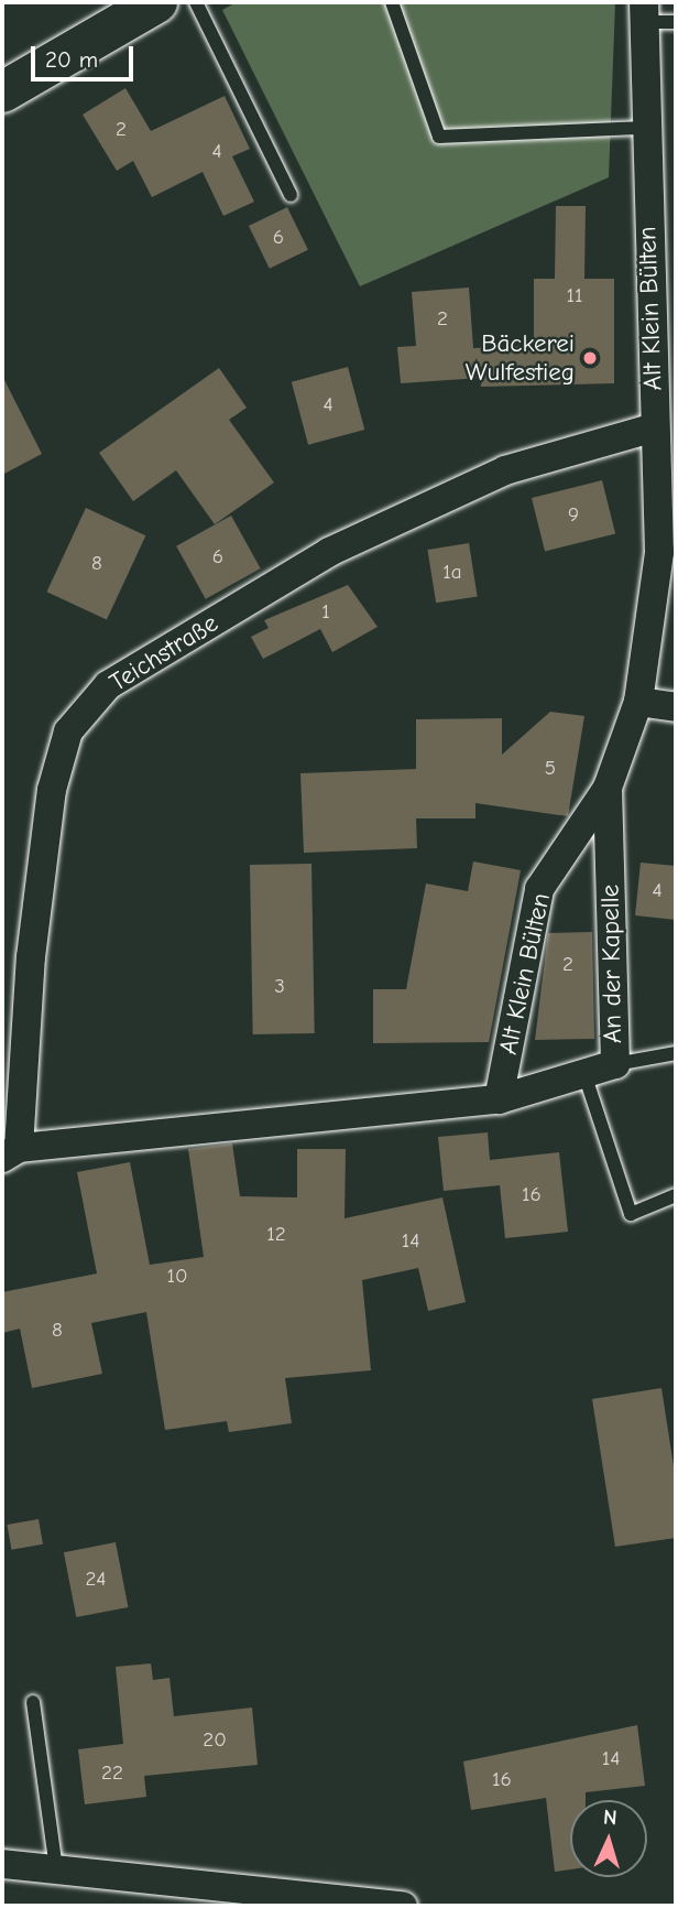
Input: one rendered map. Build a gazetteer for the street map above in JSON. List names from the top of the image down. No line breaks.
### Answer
{"streets":{"street":["Alt Klein Bülten","Teichstraße","An der Kapelle"]},"crossings":[["Alt Klein Bülten","Teichstraße"],["Alt Klein Bülten","An der Kapelle"]],"places":["Bäckerei Wulfestieg"],"house_numbers":["2","4","6","11","2","4","9","6","8","1a","1","5","4","2","3","16","12","14","10","8","24","20","14","22","16"],"scale_bar":"20 m","north":"top"}
